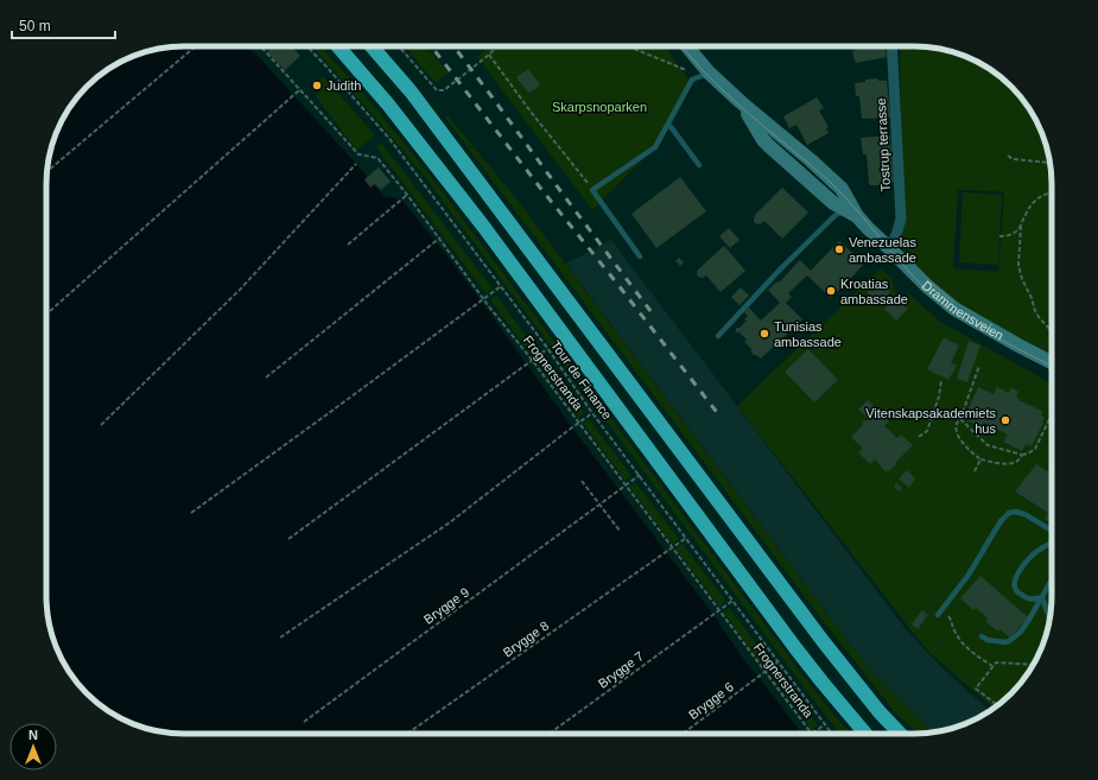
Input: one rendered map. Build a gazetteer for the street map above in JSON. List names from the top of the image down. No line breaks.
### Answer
{"streets":{"street":["Tostrup terrasse","Drammensveien"],"path":["Frognerstranda","Tour de Finance","Brygge 9","Brygge 8","Brygge 7","Brygge 6"]},"crossings":[["Tostrup terrasse","Drammensveien"],["Frognerstranda","Brygge 9"],["Frognerstranda","Brygge 8"],["Frognerstranda","Brygge 7"],["Frognerstranda","Brygge 6"],["Tour de Finance","Brygge 9"],["Tour de Finance","Brygge 8"],["Tour de Finance","Brygge 7"],["Tour de Finance","Brygge 6"]],"parks":["Skarpsnoparken"],"places":["Judith","Venezuelas ambassade","Kroatias ambassade","Tunisias ambassade","Vitenskapsakademiets hus"],"scale_bar":"50 m","north":"top"}
